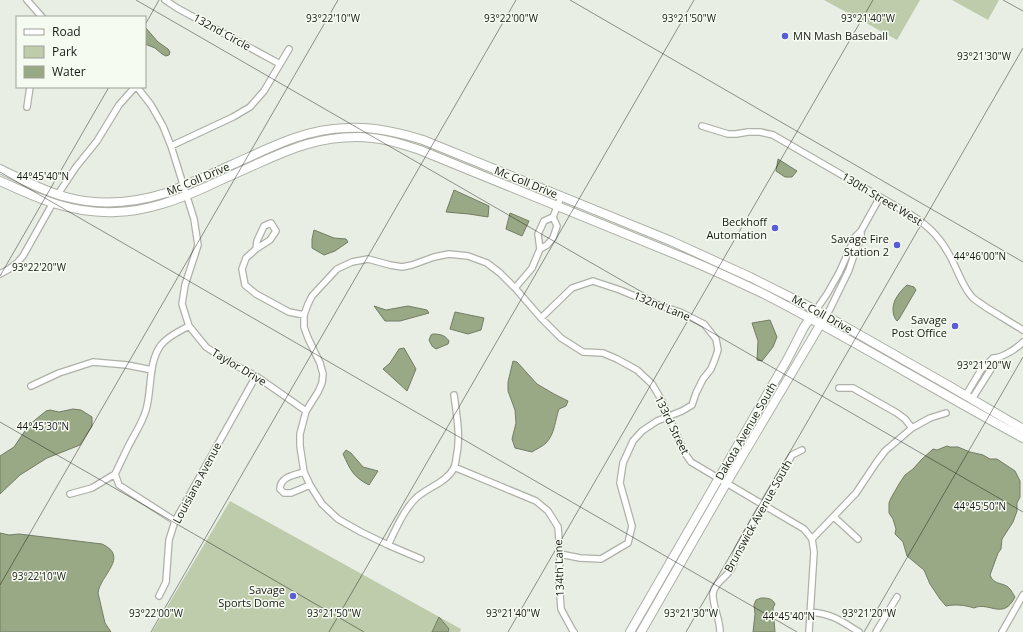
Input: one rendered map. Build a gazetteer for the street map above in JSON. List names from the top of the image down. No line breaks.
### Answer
{"streets":{"main road":["Mc Coll Drive","Dakota Avenue South"],"street":["132nd Circle","130th Street West","132nd Lane","Taylor Drive","133rd Street","Louisiana Avenue","Brunswick Avenue South","134th Lane"]},"crossings":[["Mc Coll Drive","Taylor Drive"],["Mc Coll Drive","Dakota Avenue South"],["130th Street West","Dakota Avenue South"],["132nd Lane","133rd Street"],["132nd Lane","134th Lane"],["Taylor Drive","Louisiana Avenue"],["133rd Street","Dakota Avenue South"],["133rd Street","Brunswick Avenue South"]],"places":["MN Mash Baseball","Beckhoff Automation","Savage Fire Station 2","Savage Post Office","Savage Sports Dome"],"legend":["Road","Park","Water"],"coordinates":["93°22'10\"W","93°22'00\"W","93°21'50\"W","93°21'40\"W","93°21'30\"W","44°45'40\"N","44°46'00\"N","93°22'20\"W","93°21'20\"W","44°45'30\"N","44°45'50\"N"]}
